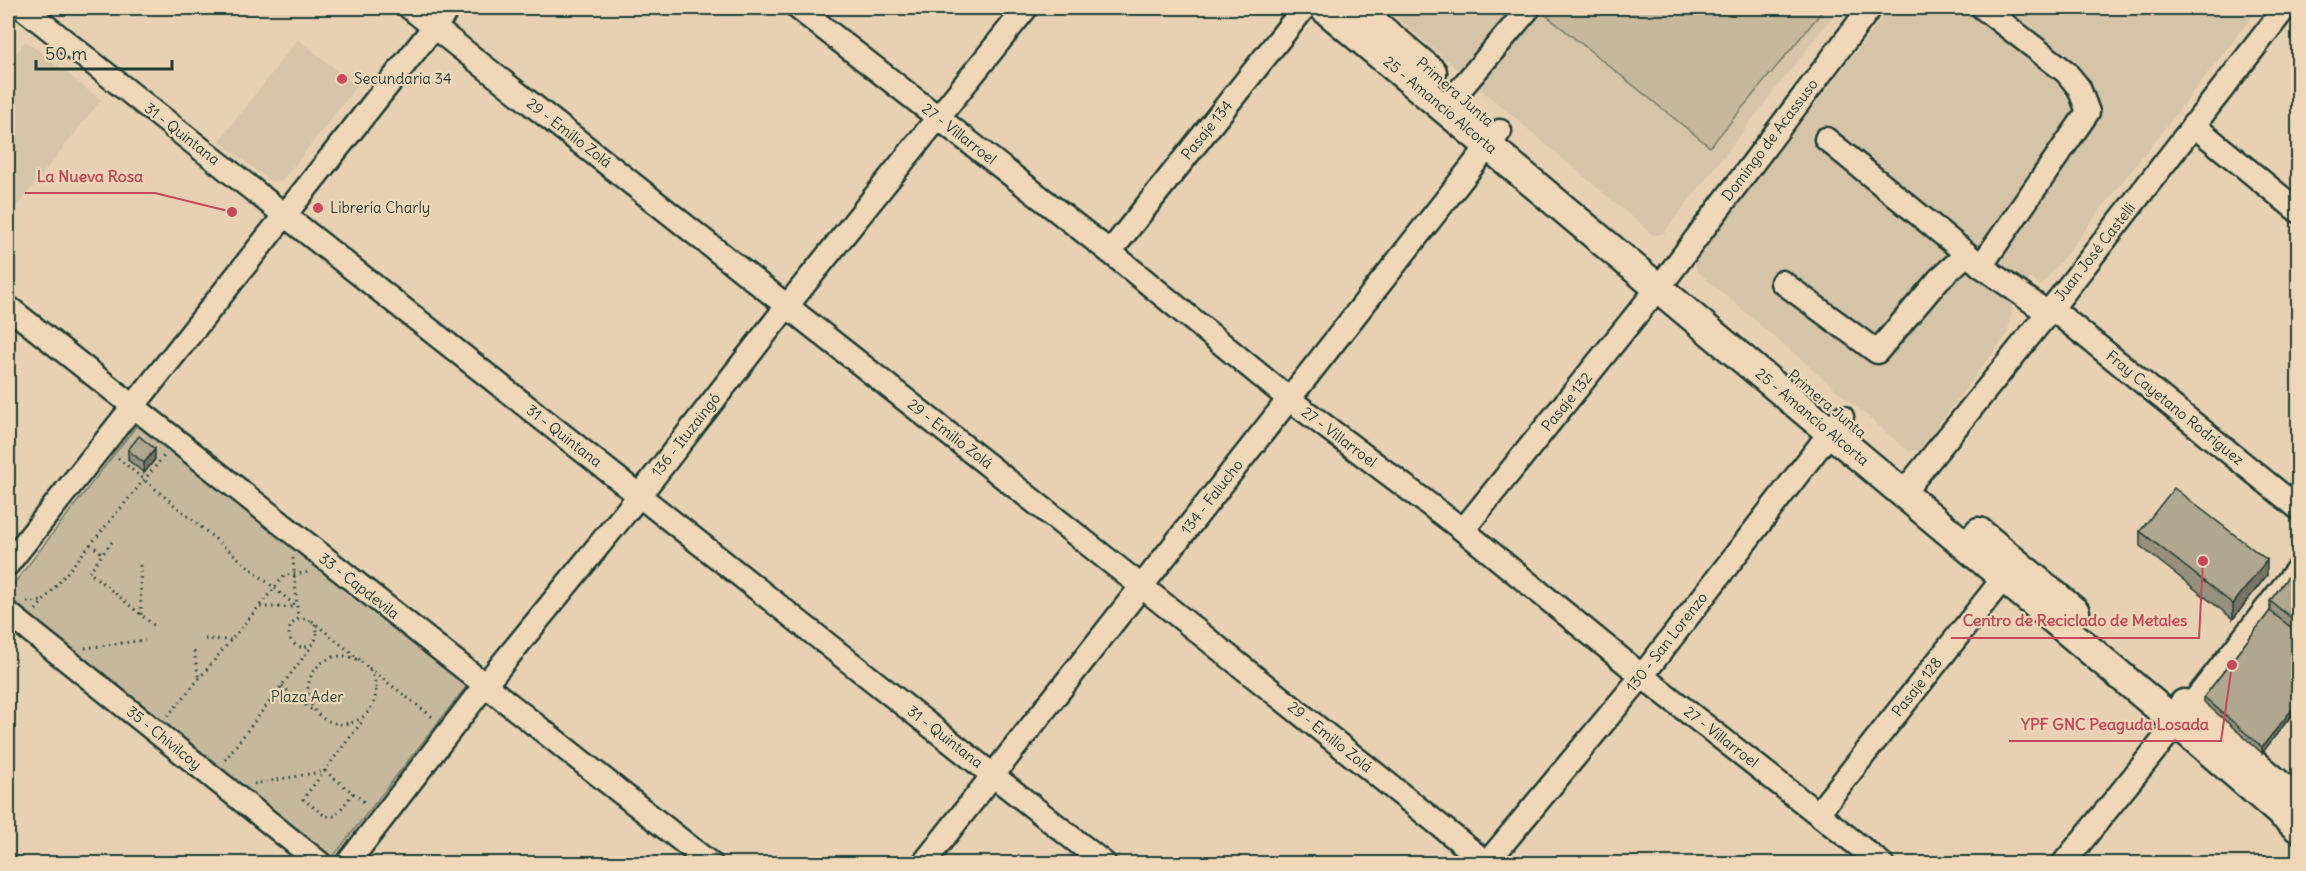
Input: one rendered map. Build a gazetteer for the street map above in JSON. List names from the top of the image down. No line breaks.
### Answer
{"streets":{"main road":["Primera Junta","25 - Amancio Alcorta"],"street":["Pasaje 134","29 - Emilio Zolá","31 - Quintana","27 - Villarroel","Domingo de Acassuso","Juan José Castelli","Pasaje 132","Fray Cayetano Rodríguez","136 - Ituzaingó","134 - Falucho","33 - Capdevila","130 - San Lorenzo","Pasaje 128","35 - Chivilcoy"]},"crossings":[["Primera Junta","25 - Amancio Alcorta"],["Primera Junta","Domingo de Acassuso"],["Primera Junta","Juan José Castelli"],["Primera Junta","Pasaje 132"],["Primera Junta","134 - Falucho"],["Primera Junta","130 - San Lorenzo"],["Primera Junta","Pasaje 128"],["25 - Amancio Alcorta","134 - Falucho"],["Pasaje 134","27 - Villarroel"],["29 - Emilio Zolá","136 - Ituzaingó"],["29 - Emilio Zolá","134 - Falucho"],["29 - Emilio Zolá","130 - San Lorenzo"],["31 - Quintana","136 - Ituzaingó"],["31 - Quintana","134 - Falucho"],["27 - Villarroel","Pasaje 132"],["27 - Villarroel","136 - Ituzaingó"],["27 - Villarroel","134 - Falucho"],["27 - Villarroel","130 - San Lorenzo"],["27 - Villarroel","Pasaje 128"],["Domingo de Acassuso","Pasaje 132"],["Juan José Castelli","Fray Cayetano Rodríguez"],["136 - Ituzaingó","33 - Capdevila"]],"parks":["Plaza Ader"],"places":["Secundaria 34","Librería Charly","La Nueva Rosa","Centro de Reciclado de Metales","YPF GNC Peaguda Losada"],"scale_bar":"50 m"}
